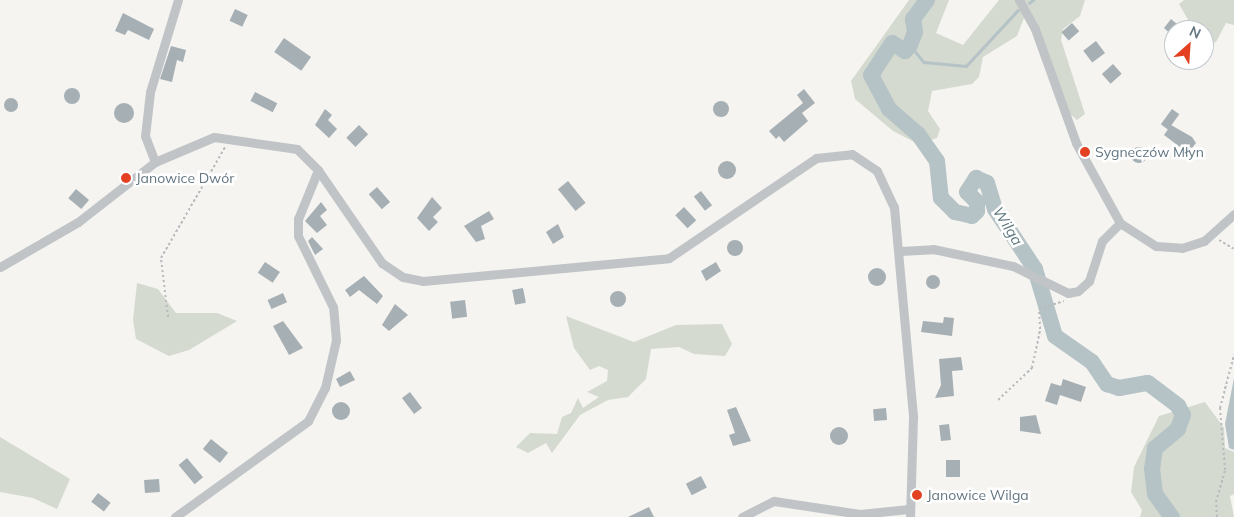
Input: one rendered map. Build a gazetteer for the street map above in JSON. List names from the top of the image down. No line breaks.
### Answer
{"water":["Wilga"],"places":["Sygneczów Młyn","Janowice Dwór","Janowice Wilga"],"north":"top right"}
